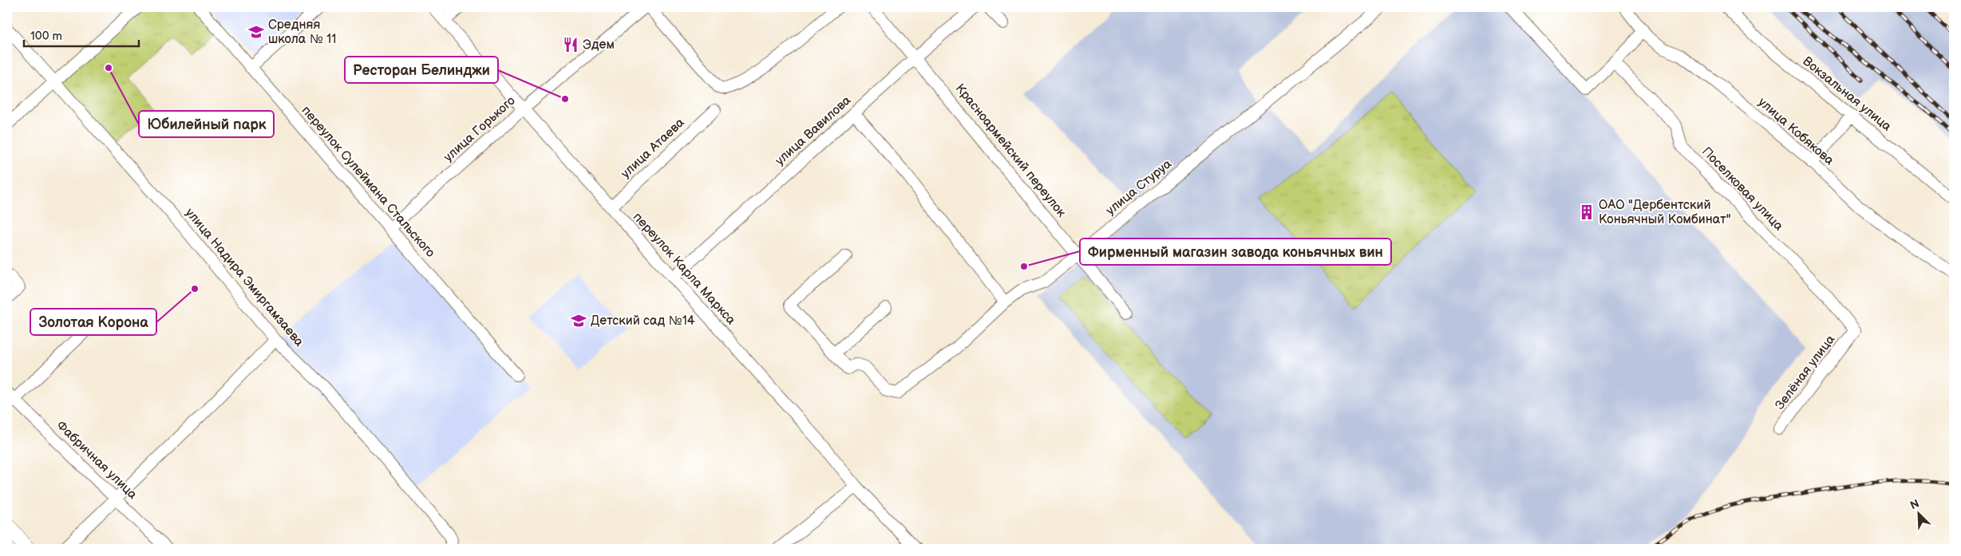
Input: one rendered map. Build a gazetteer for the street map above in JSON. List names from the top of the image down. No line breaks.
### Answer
{"streets":{"street":["Вокзальная улица","улица Горького","улица Вавилова","улица Кобякова","улица Атаева","Красноармейский переулок","переулок Сулеймана Стальского","улица Стуруа","Поселковая улица","переулок Карла Маркса","улица Надира Эмиргамзаева","Зелёная улица","Фабричная улица"]},"crossings":[["улица Горького","переулок Сулеймана Стальского"],["улица Горького","переулок Карла Маркса"],["улица Вавилова","Красноармейский переулок"],["улица Вавилова","переулок Карла Маркса"],["улица Атаева","переулок Карла Маркса"],["Красноармейский переулок","улица Стуруа"],["Поселковая улица","Зелёная улица"]],"places":{"school or university":["Средняя школа № 11","Детский сад №14"],"restaurant":["Эдем"],"other":["Юбилейный парк","Ресторан Белинджи","Фирменный магазин завода коньячных вин","Золотая Корона"],"building":["ОАО \"Дербентский Коньячный Комбинат\""]},"scale_bar":"100 m","north":"top left"}
